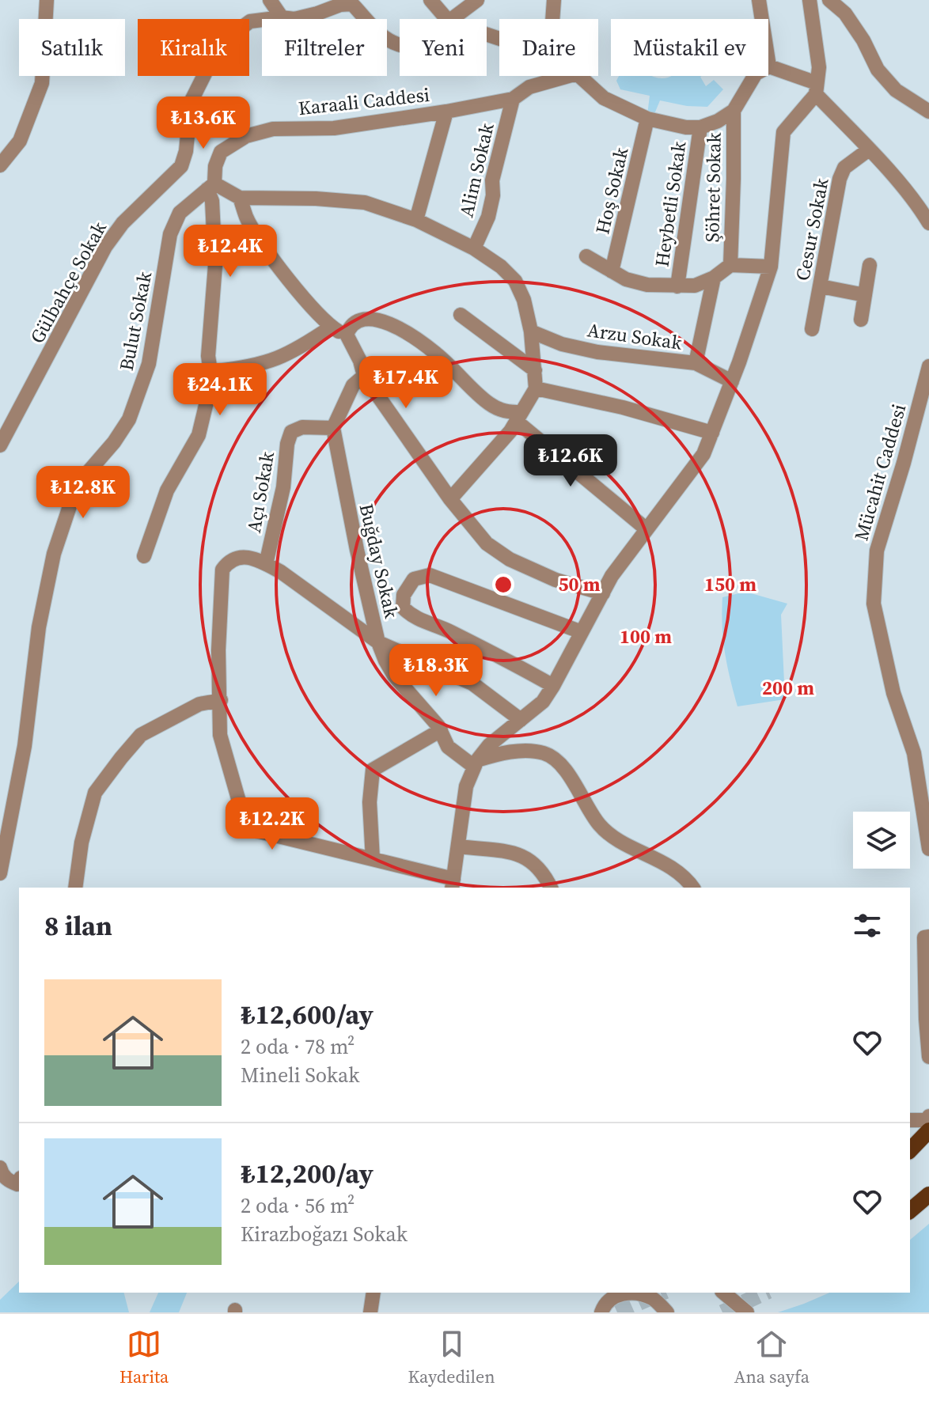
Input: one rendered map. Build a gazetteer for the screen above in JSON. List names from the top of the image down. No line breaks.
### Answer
{"streets":{"street":["Karaali Caddesi","Alim Sokak","Şöhret Sokak","Hoş Sokak","Heybetli Sokak","Cesur Sokak","Gülbahçe Sokak","Bulut Sokak","Arzu Sokak","Mücahit Caddesi","Açı Sokak","Buğday Sokak"]},"crossings":[["Karaali Caddesi","Alim Sokak"],["Karaali Caddesi","Bulut Sokak"],["Açı Sokak","Buğday Sokak"]],"page":{"chip":["Satılık","Kiralık","Filtreler","Yeni","Daire","Müstakil ev"],"price":["₺13.6K","₺12.4K","₺17.4K","₺24.1K","₺12.6K","₺12.8K","₺18.3K","₺12.2K"],"heading":"8 ilan","list":[{"name":"₺12,600/ay","note":"2 oda · 78 m² · Mineli Sokak"},{"name":"₺12,200/ay","note":"2 oda · 56 m² · Kirazboğazı Sokak"}],"tabs":["Harita","Kaydedilen","Ana sayfa"]},"rings":["50 m","150 m","100 m","200 m"]}
